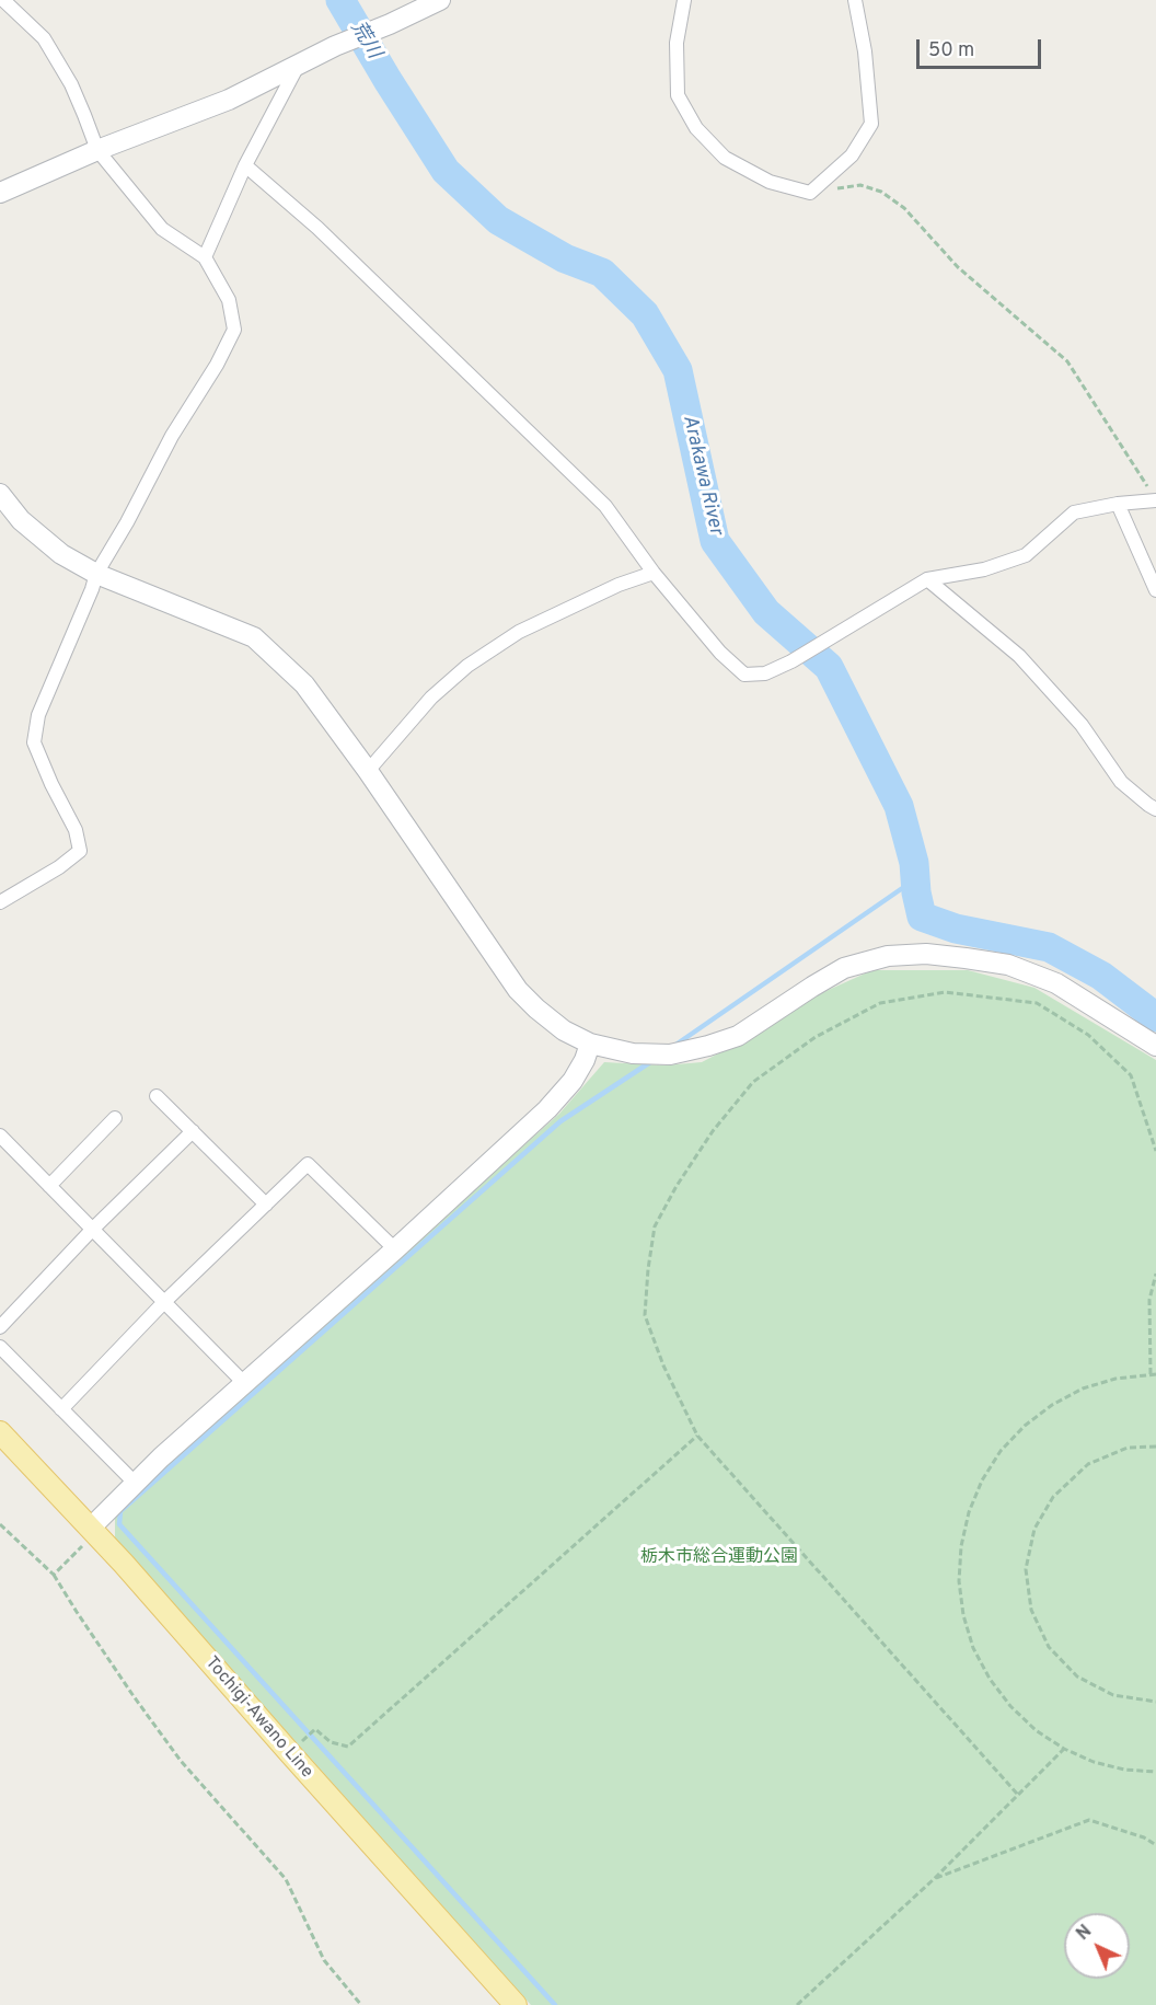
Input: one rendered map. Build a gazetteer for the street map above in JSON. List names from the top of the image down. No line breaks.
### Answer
{"streets":{"main road":["Tochigi-Awano Line"]},"water":["荒川","Arakawa River"],"parks":["栃木市総合運動公園"],"scale_bar":"50 m","north":"top left"}
